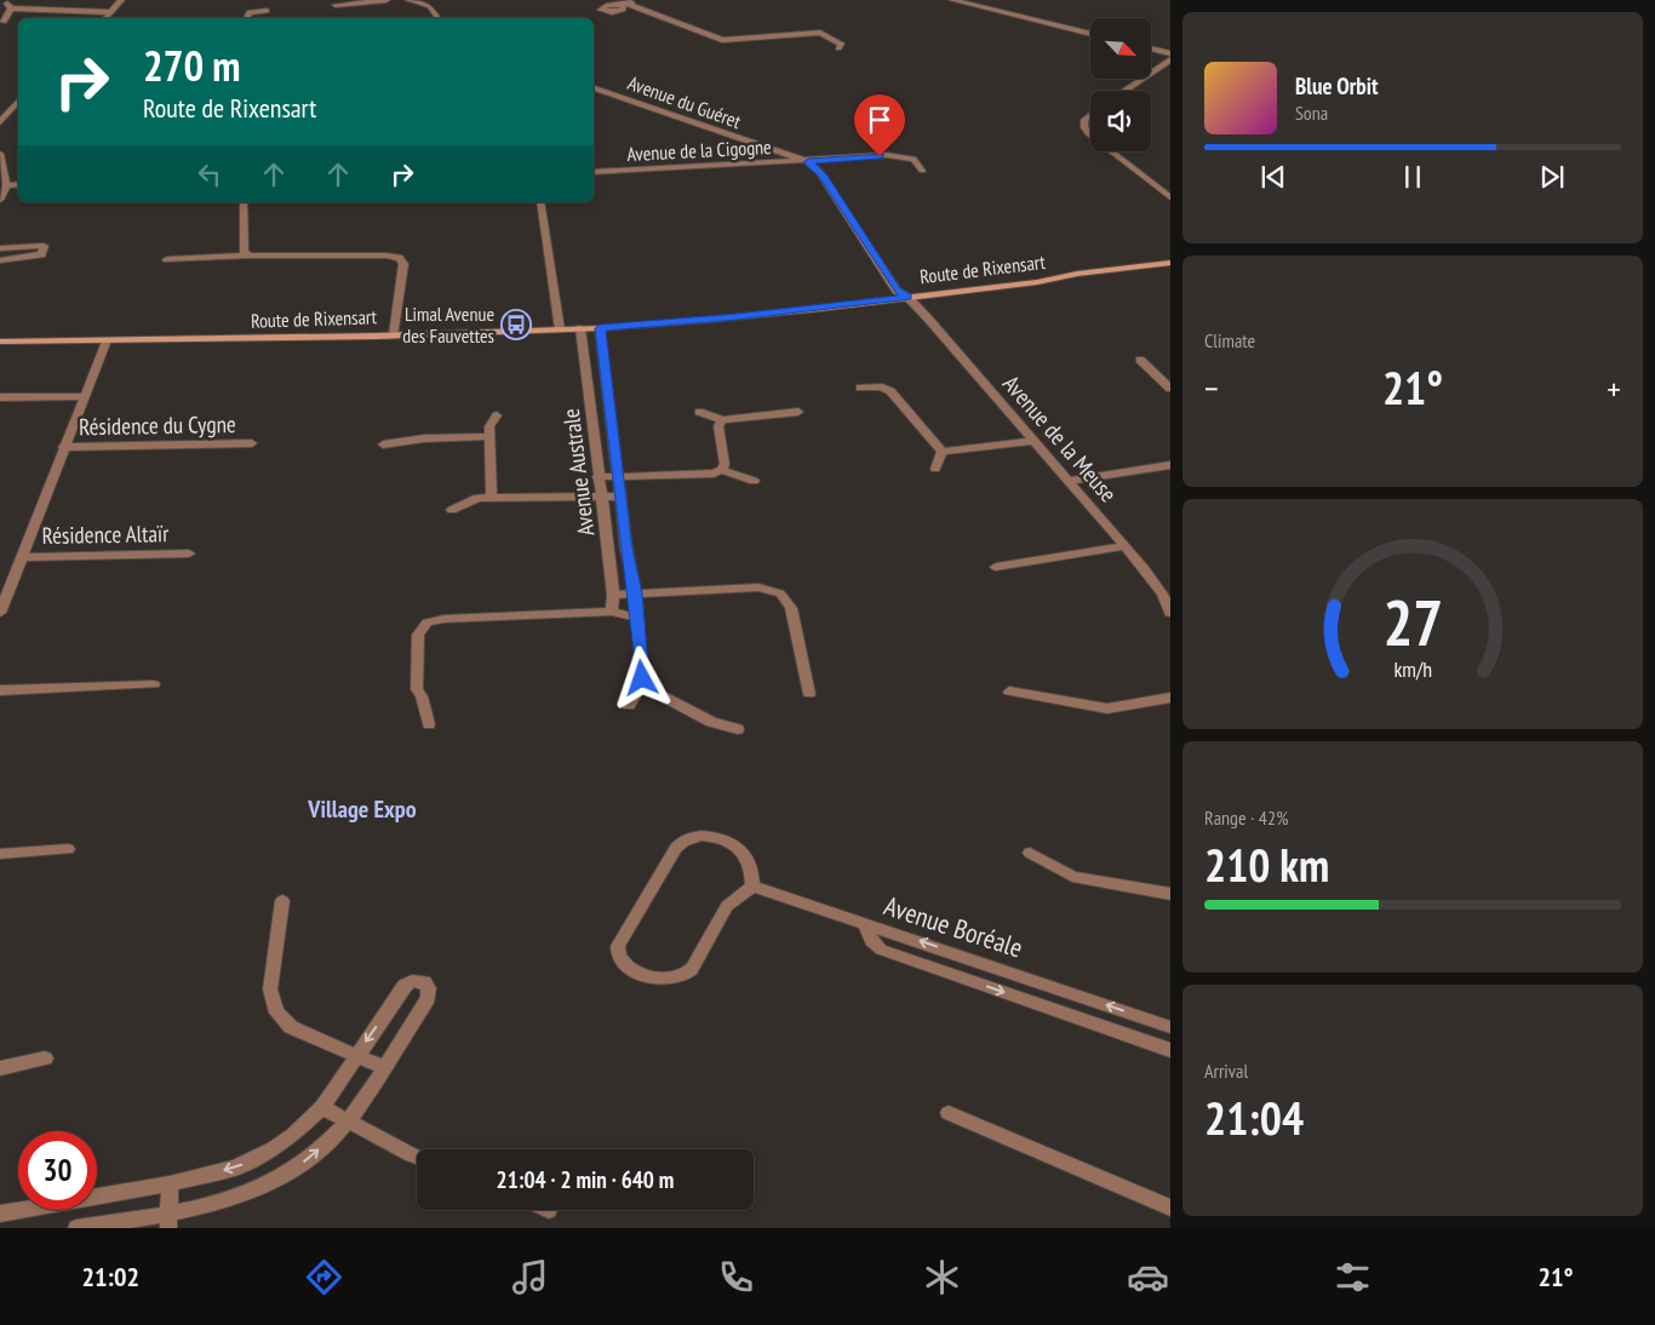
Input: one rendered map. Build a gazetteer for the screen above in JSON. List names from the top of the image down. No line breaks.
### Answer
{"streets":{"street":["Avenue du Guéret","Avenue de la Cigogne","Route de Rixensart","Résidence du Cygne","Avenue de la Meuse","Avenue Australe","Résidence Altaïr","Avenue Boréale"]},"crossings":[["Avenue du Guéret","Avenue de la Cigogne"],["Route de Rixensart","Avenue de la Meuse"],["Route de Rixensart","Avenue Australe"]],"districts":["Village Expo"],"places":{"bus stop":["Limal Avenue des Fauvettes"]},"north":"bottom right","page":{"turn":["270 m","Route de Rixensart"],"song":["Blue Orbit","Sona"],"tile":["Climate",["Range · 42%","210 km"],["Arrival","21:04"]],"heat":["−","21°","+"],"limit":"30","trip":"21:04 · 2 min · 640 m","tabs":["21:02","21°"],"gauge":["27","km/h"]}}
